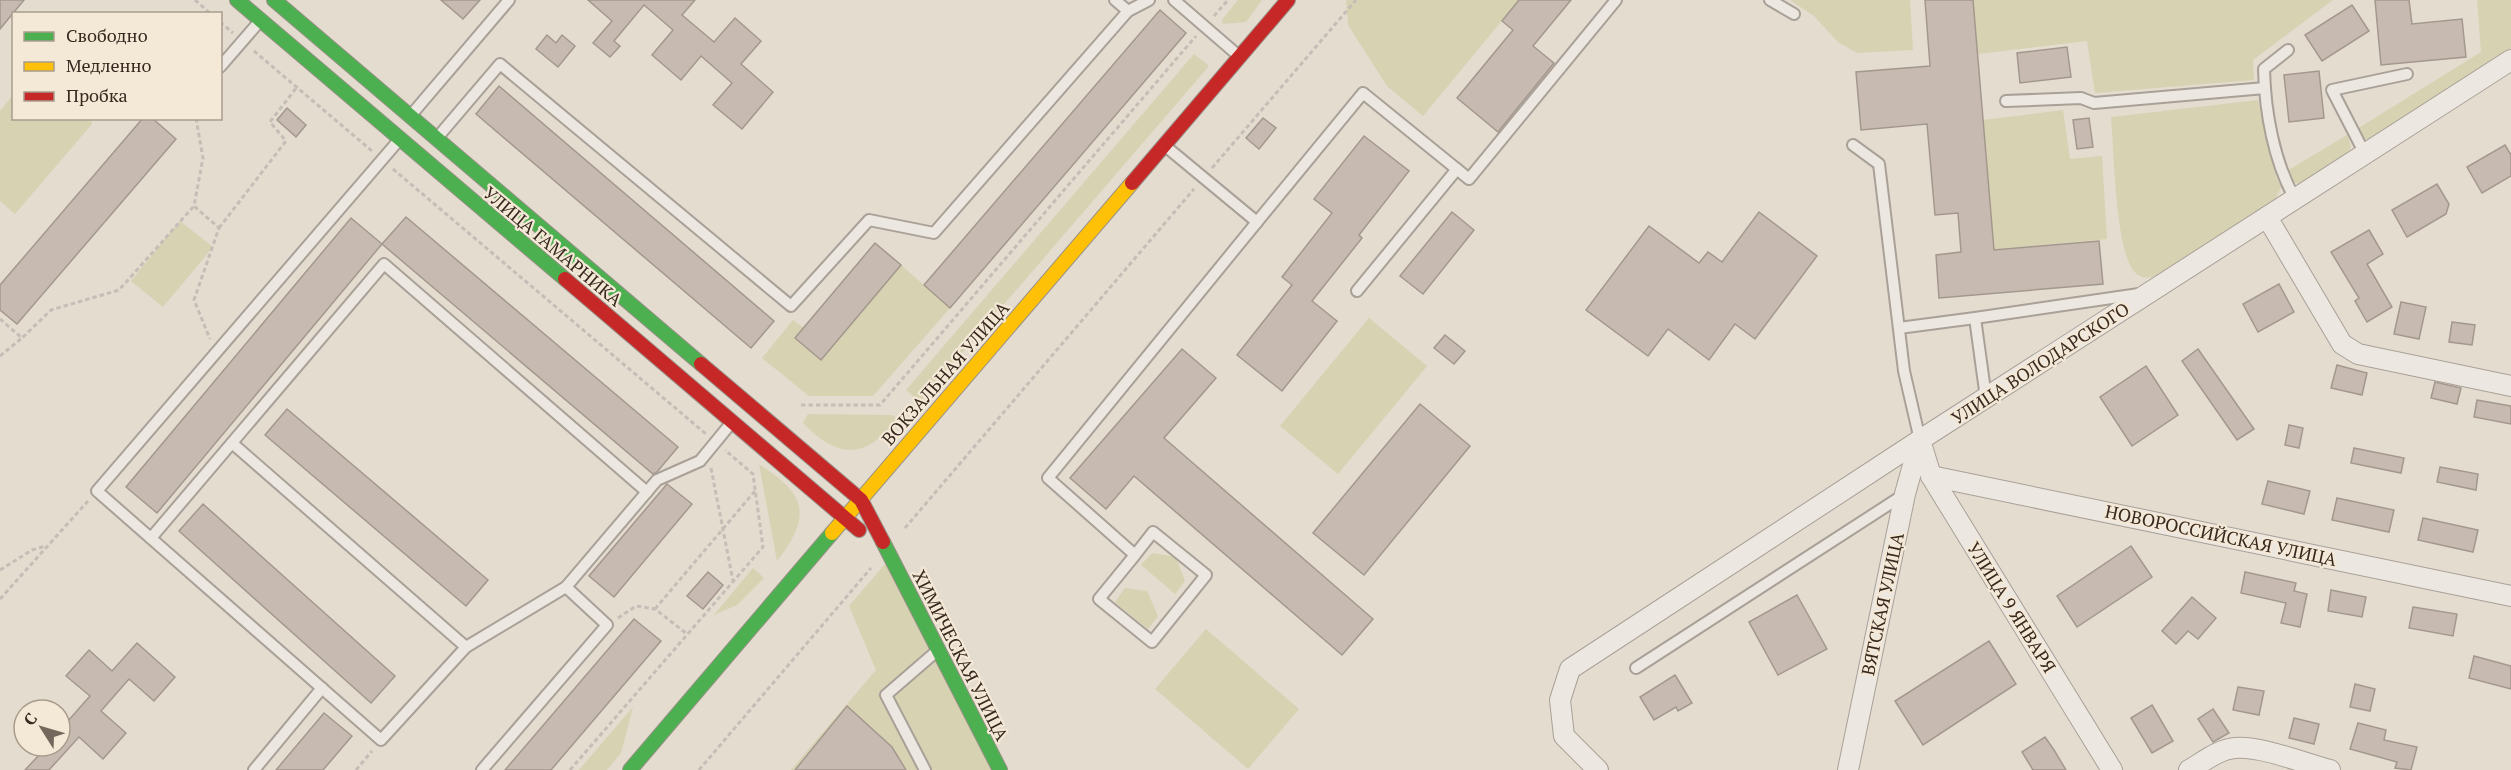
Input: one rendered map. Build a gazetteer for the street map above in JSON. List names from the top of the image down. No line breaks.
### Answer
{"streets":{"street":["УЛИЦА ГАМАРНИКА","УЛИЦА ВОЛОДАРСКОГО","ВОКЗАЛЬНАЯ УЛИЦА","НОВОРОССИЙСКАЯ УЛИЦА","ВЯТСКАЯ УЛИЦА","УЛИЦА 9 ЯНВАРЯ","ХИМИЧЕСКАЯ УЛИЦА"]},"crossings":[["УЛИЦА ГАМАРНИКА","ВОКЗАЛЬНАЯ УЛИЦА"],["УЛИЦА ГАМАРНИКА","ХИМИЧЕСКАЯ УЛИЦА"],["УЛИЦА ВОЛОДАРСКОГО","ВЯТСКАЯ УЛИЦА"],["УЛИЦА ВОЛОДАРСКОГО","УЛИЦА 9 ЯНВАРЯ"],["ВОКЗАЛЬНАЯ УЛИЦА","ХИМИЧЕСКАЯ УЛИЦА"],["НОВОРОССИЙСКАЯ УЛИЦА","УЛИЦА 9 ЯНВАРЯ"],["ВЯТСКАЯ УЛИЦА","УЛИЦА 9 ЯНВАРЯ"]],"legend":["Свободно","Медленно","Пробка"],"north":"top left"}
